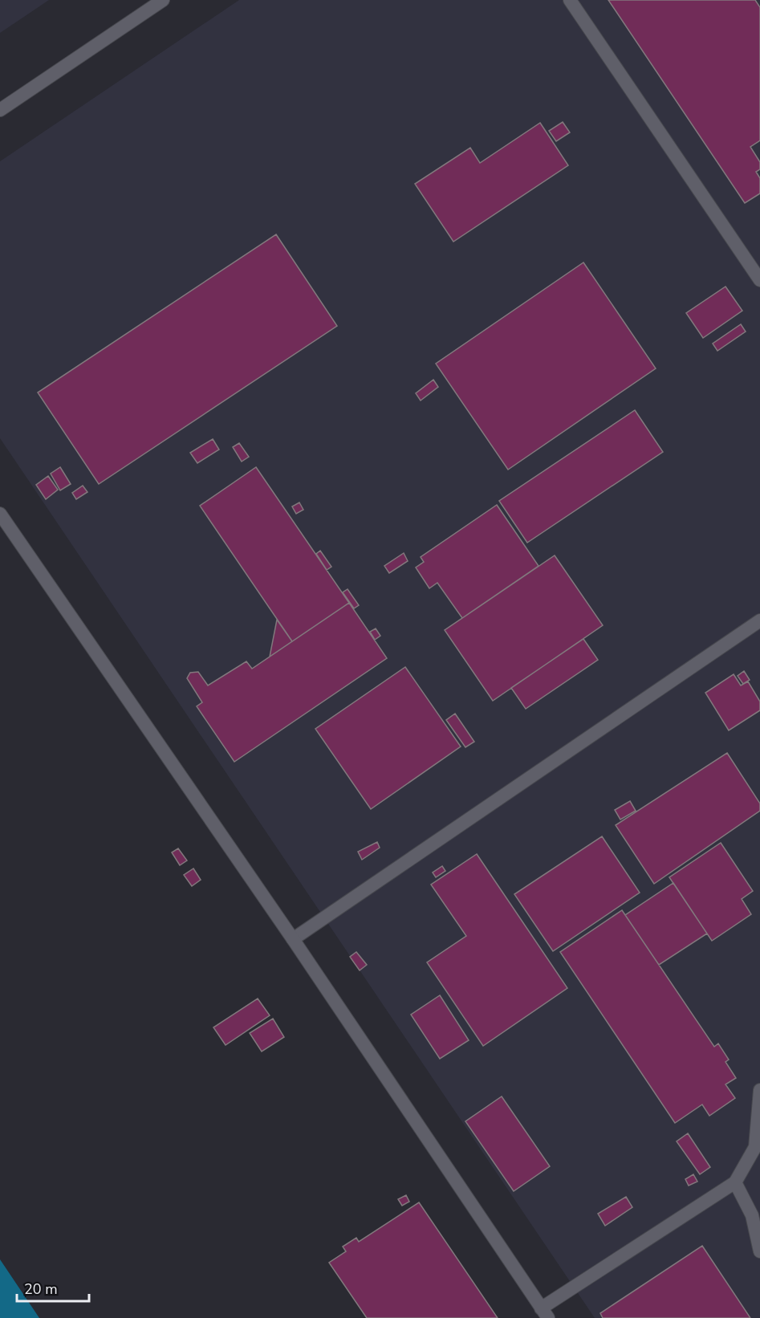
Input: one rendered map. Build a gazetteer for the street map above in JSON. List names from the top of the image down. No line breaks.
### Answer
{"scale_bar":"20 m"}
